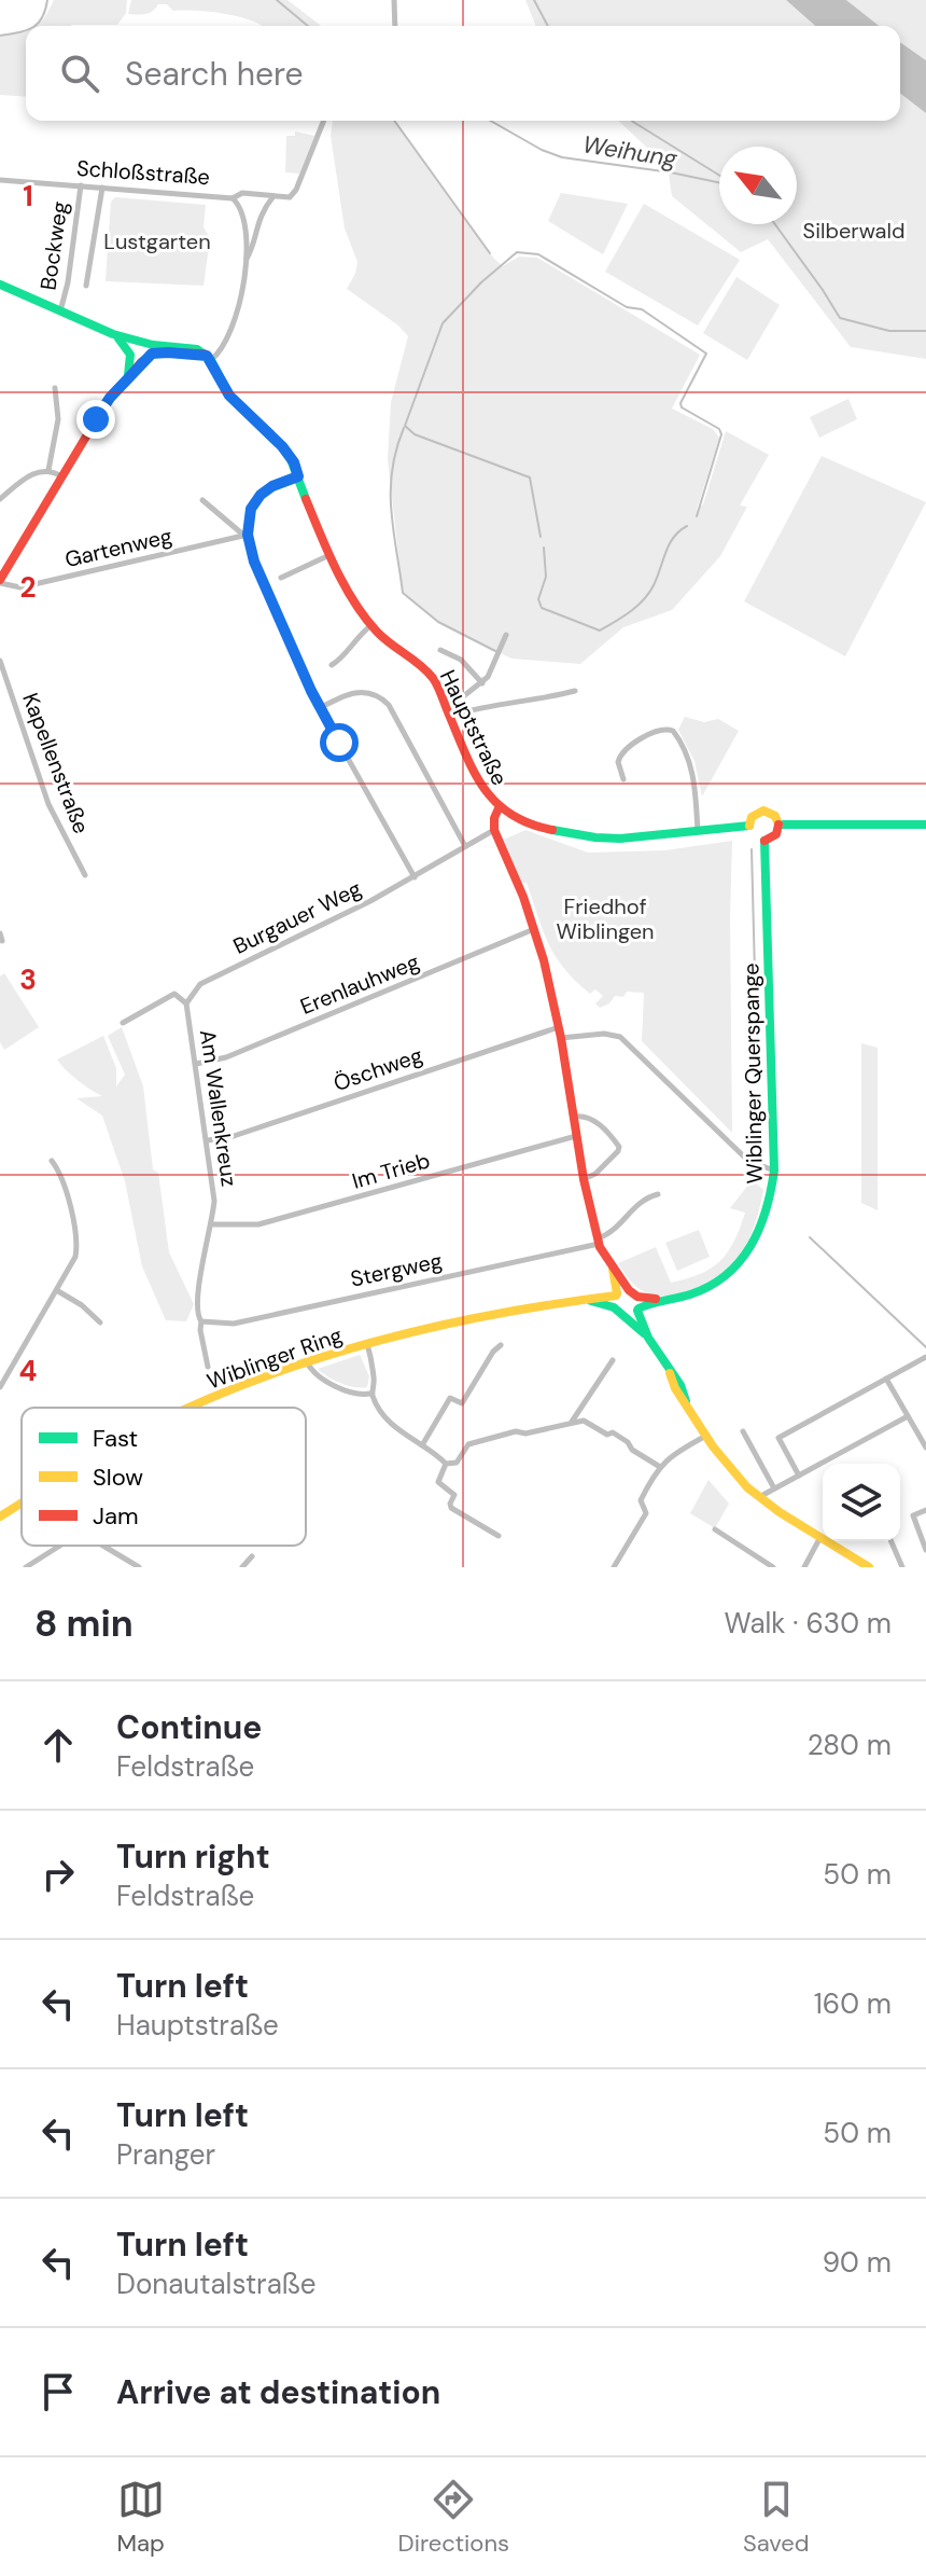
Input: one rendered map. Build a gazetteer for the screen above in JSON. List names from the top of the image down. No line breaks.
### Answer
{"streets":{"main road":["Hauptstraße","Wiblinger Querspange","Wiblinger Ring"],"street":["Schloßstraße","Bockweg","Gartenweg","Kapellenstraße","Burgauer Weg","Erenlauhweg","Öschweg","Am Wallenkreuz","Im Trieb","Stergweg"]},"crossings":[["Schloßstraße","Bockweg"],["Schloßstraße","Hauptstraße"],["Burgauer Weg","Am Wallenkreuz"],["Erenlauhweg","Am Wallenkreuz"],["Öschweg","Wiblinger Querspange"],["Öschweg","Am Wallenkreuz"],["Wiblinger Querspange","Wiblinger Ring"],["Am Wallenkreuz","Im Trieb"],["Am Wallenkreuz","Stergweg"]],"water":["Weihung"],"parks":["Silberwald","Lustgarten","Friedhof Wiblingen"],"legend":["Fast","Slow","Jam"],"north":"top left","page":{"search":"Search here","heading":["8 min","Walk · 630 m"],"list":[["Continue","Feldstraße","280 m"],["Turn right","Feldstraße","50 m"],["Turn left","Hauptstraße","160 m"],["Turn left","Pranger","50 m"],["Turn left","Donautalstraße","90 m"],"Arrive at destination"],"nav":["Map","Directions","Saved"]},"grid":{"rows":["1","2","3","4"]}}
